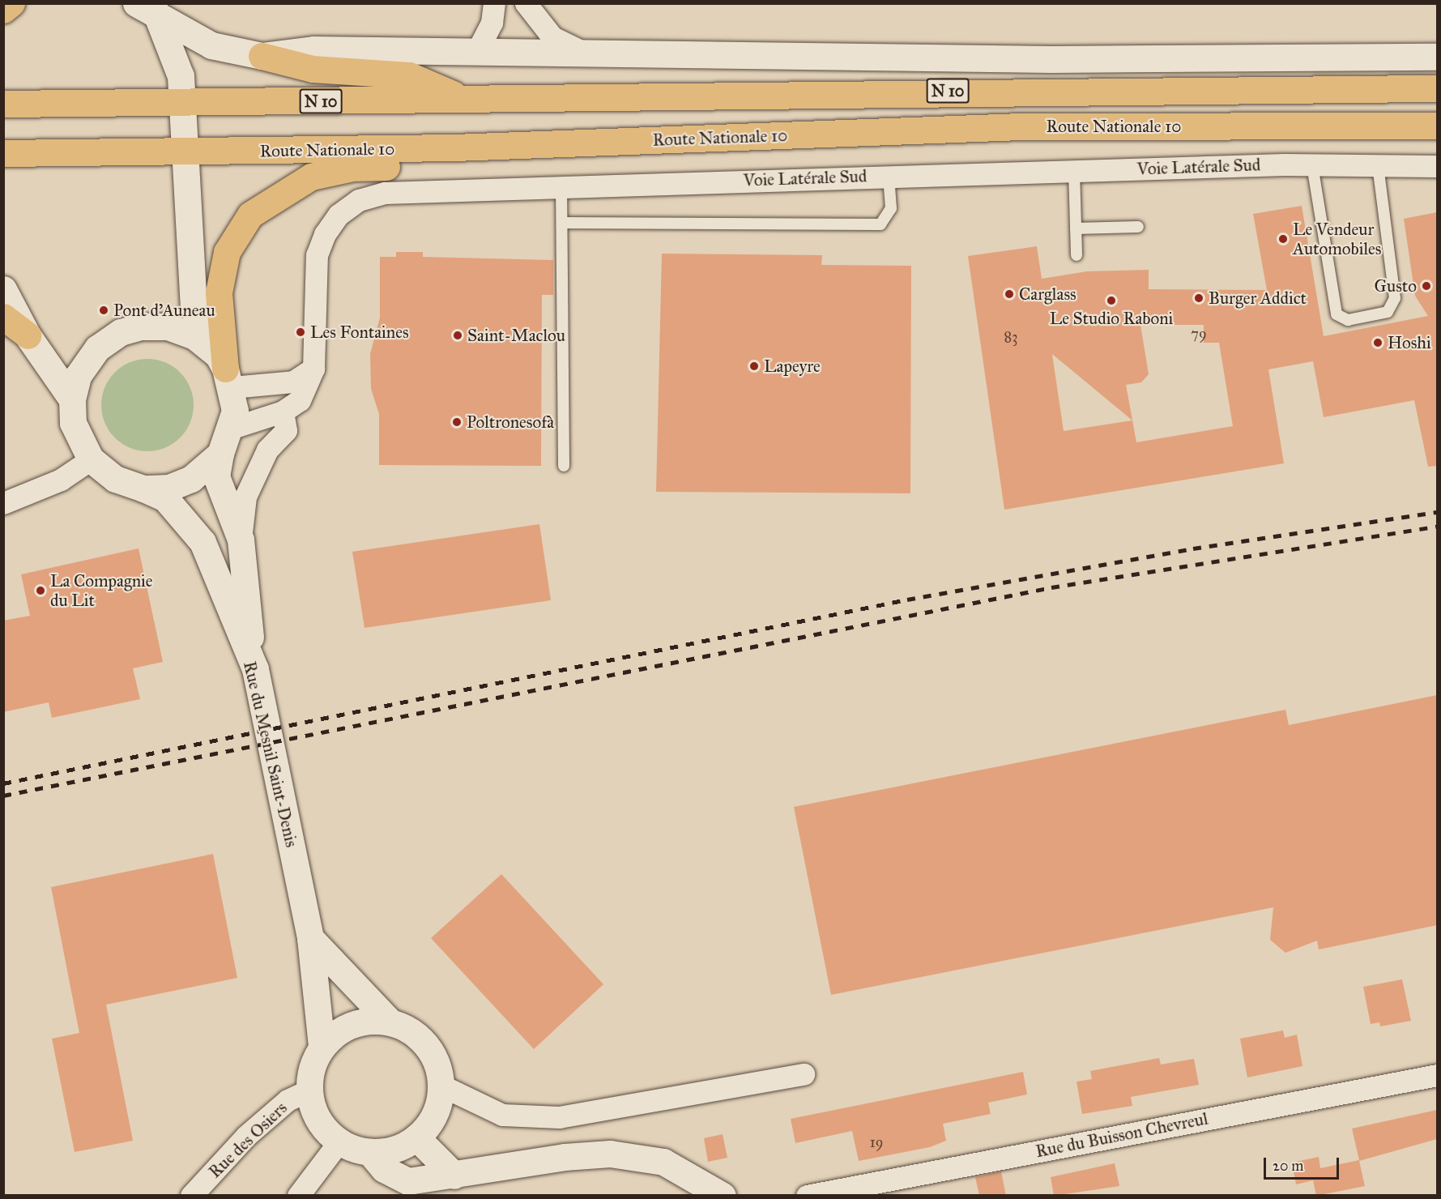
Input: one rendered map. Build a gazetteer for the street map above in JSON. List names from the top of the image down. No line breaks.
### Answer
{"streets":{"main road":["N 10","Route Nationale 10"],"street":["Voie Latérale Sud","Rue du Mesnil Saint-Denis","Rue du Buisson Chevreul","Rue des Osiers"]},"crossings":[["Voie Latérale Sud","Rue du Mesnil Saint-Denis"],["Rue du Mesnil Saint-Denis","Rue des Osiers"]],"places":["Le Vendeur Automobiles","Gusto","Carglass","Burger Addict","Le Studio Raboni","Pont d'Auneau","Les Fontaines","Saint-Maclou","Hoshi","Lapeyre","Poltronesofà","La Compagnie du Lit"],"house_numbers":["79","83","19"],"scale_bar":"20 m"}
